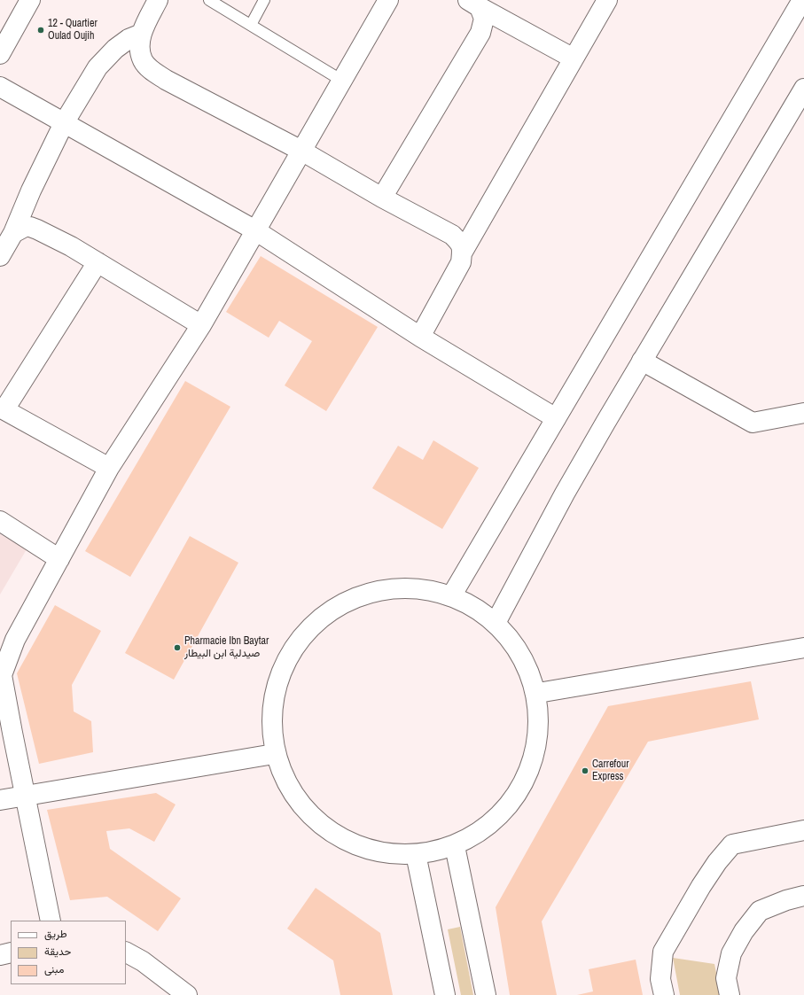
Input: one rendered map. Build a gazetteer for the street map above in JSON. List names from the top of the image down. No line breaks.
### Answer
{"places":["12 - Quartier Oulad Oujih","Pharmacie Ibn Baytar صيدلية ابن البيطار","Carrefour Express"],"legend":["طريق","حديقة","مبنى"]}
